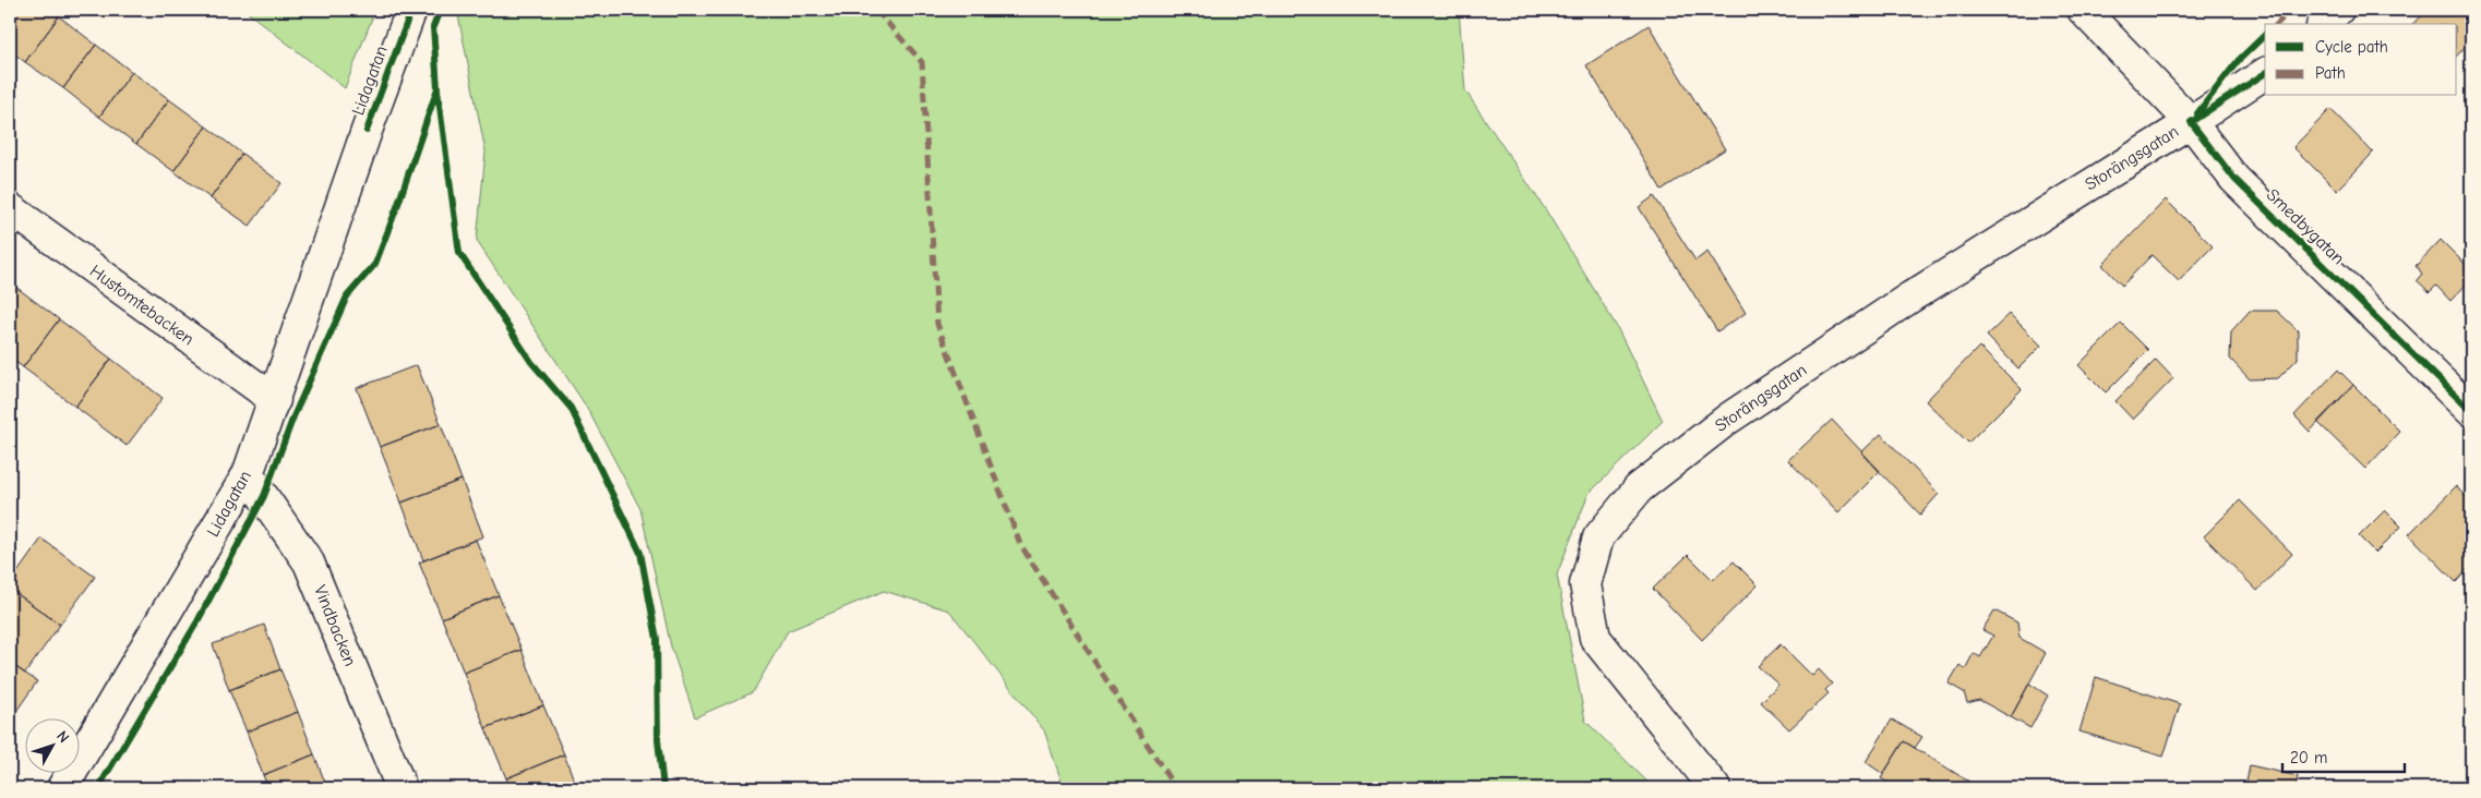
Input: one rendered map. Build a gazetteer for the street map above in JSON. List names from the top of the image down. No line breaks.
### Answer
{"streets":{"street":["Lidagatan","Storängsgatan","Smedbygatan","Hustomtebacken","Vindbacken"]},"crossings":[["Lidagatan","Hustomtebacken"],["Lidagatan","Vindbacken"],["Storängsgatan","Smedbygatan"]],"legend":["Cycle path","Path"],"scale_bar":"20 m","north":"top right"}
